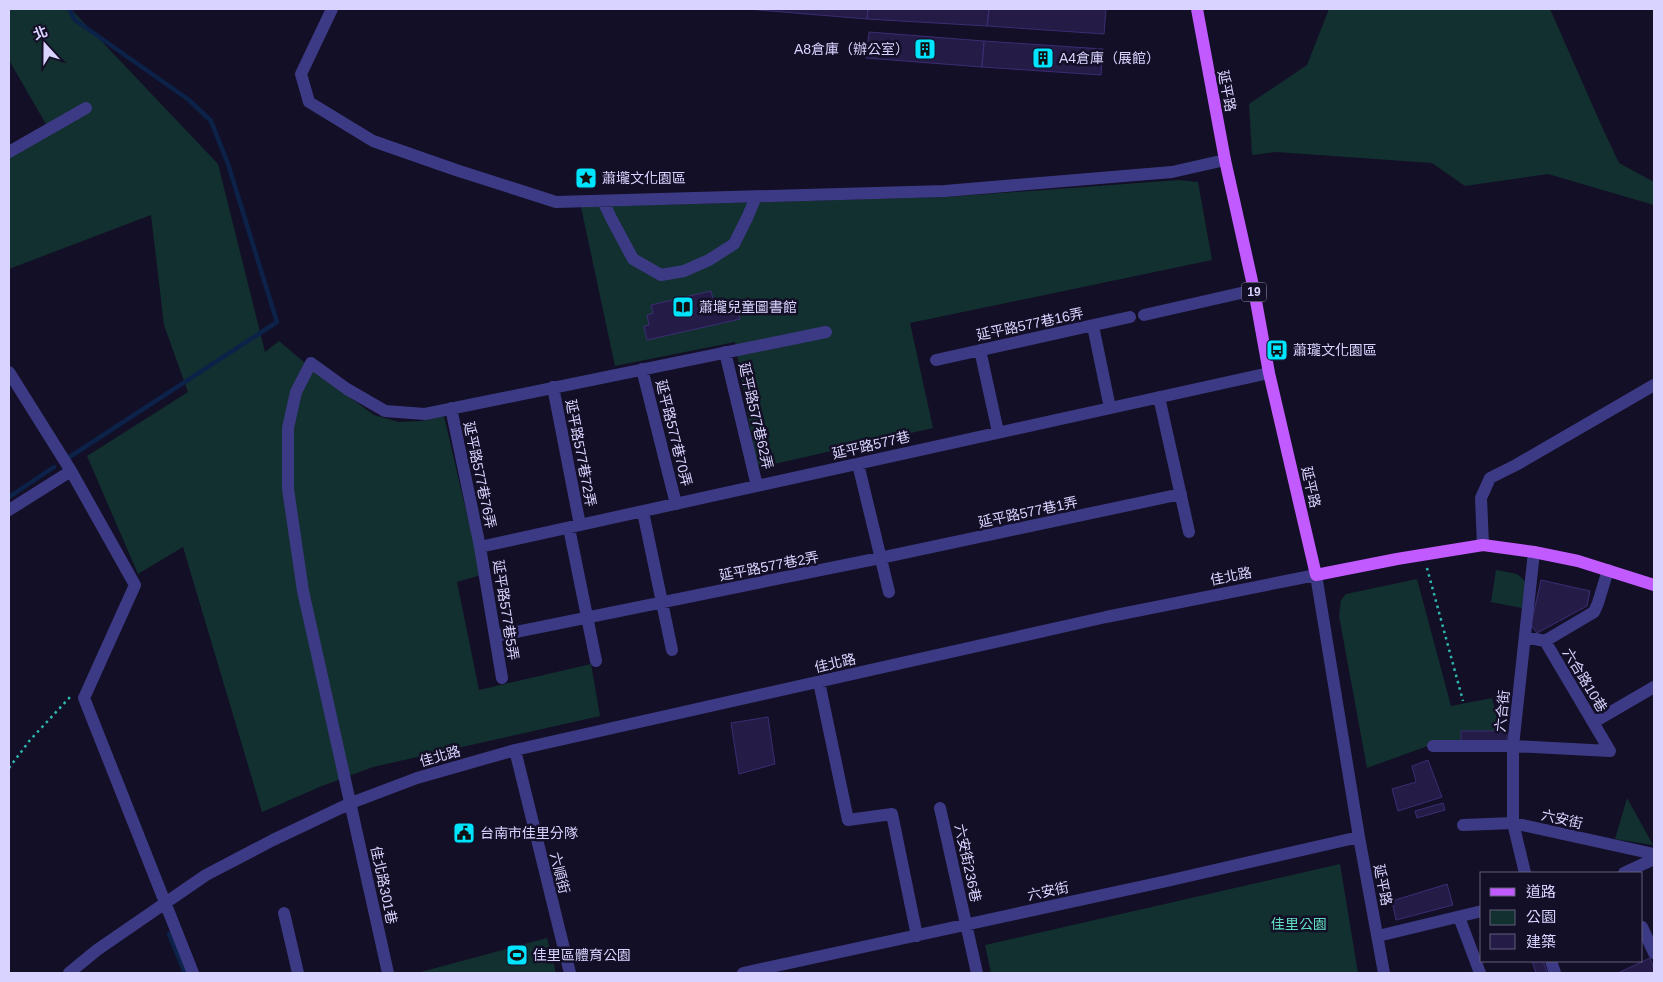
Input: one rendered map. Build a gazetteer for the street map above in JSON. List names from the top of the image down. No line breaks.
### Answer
{"streets":{"main road":["延平路","19","佳北路"],"street":["延平路577巷16弄","延平路577巷62弄","延平路577巷70弄","延平路577巷","延平路577巷72弄","延平路577巷76弄","延平路577巷1弄","延平路577巷2弄","延平路577巷5弄","六合路10巷","六合街","六安街","六安街236巷","六順街","佳北路301巷"]},"crossings":[["延平路","延平路577巷"],["延平路","佳北路"],["延平路","六安街"],["延平路577巷62弄","延平路577巷"],["延平路577巷70弄","延平路577巷"],["延平路577巷","延平路577巷72弄"],["延平路577巷","延平路577巷76弄"],["延平路577巷","延平路577巷5弄"],["延平路577巷72弄","延平路577巷2弄"],["延平路577巷76弄","延平路577巷5弄"],["延平路577巷76弄","佳北路301巷"],["延平路577巷1弄","延平路577巷2弄"],["延平路577巷2弄","延平路577巷5弄"],["佳北路","六合街"],["佳北路","六順街"],["佳北路","佳北路301巷"],["六合路10巷","六合街"],["六合街","六安街"],["六安街","六安街236巷"]],"parks":["佳里公園"],"places":{"building":["A8倉庫（辦公室）","A4倉庫（展館）"],"place":["蕭壠文化園區"],"library":["蕭壠兒童圖書館"],"bus stop":["蕭瓏文化園區"],"public building":["台南市佳里分隊"],"sports":["佳里區體育公園"]},"legend":["道路","公園","建築"],"north":"top"}
